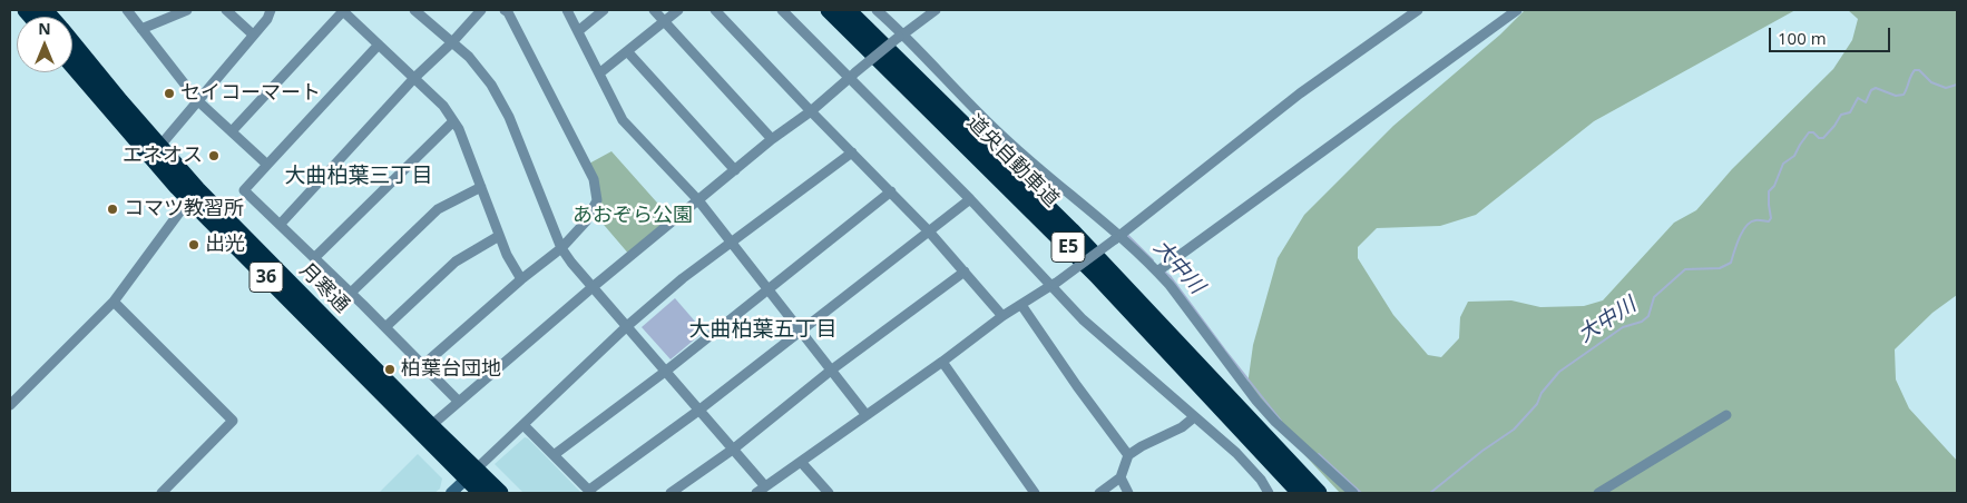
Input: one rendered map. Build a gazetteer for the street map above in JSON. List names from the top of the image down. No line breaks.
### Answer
{"streets":{"highway":["道央自動車道","E5","36","月寒通"]},"districts":["大曲柏葉三丁目","大曲柏葉五丁目"],"water":["大中川"],"parks":["あおぞら公園"],"places":["セイコーマート","エネオス","コマツ教習所","出光","柏葉台団地"],"scale_bar":"100 m","north":"top"}
